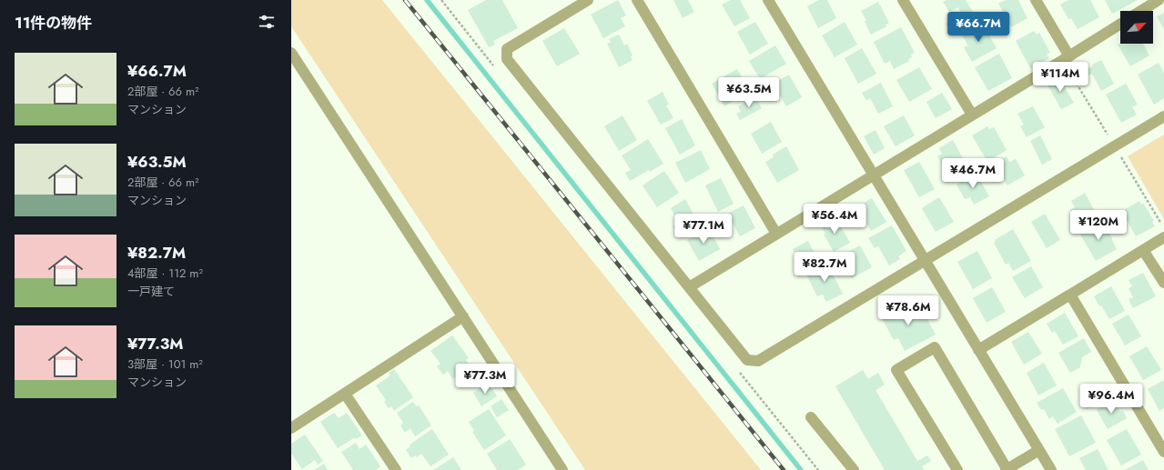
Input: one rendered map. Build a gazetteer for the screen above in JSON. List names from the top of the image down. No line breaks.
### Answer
{"north":"top right","page":{"heading":"11件の物件","price":["¥66.7M","¥114M","¥63.5M","¥46.7M","¥56.4M","¥120M","¥77.1M","¥82.7M","¥78.6M","¥77.3M","¥96.4M"],"list":[{"name":"¥66.7M","note":"2部屋 · 66 m² · マンション"},{"name":"¥63.5M","note":"2部屋 · 66 m² · マンション"},{"name":"¥82.7M","note":"4部屋 · 112 m² · 一戸建て"},{"name":"¥77.3M","note":"3部屋 · 101 m² · マンション"}]}}
